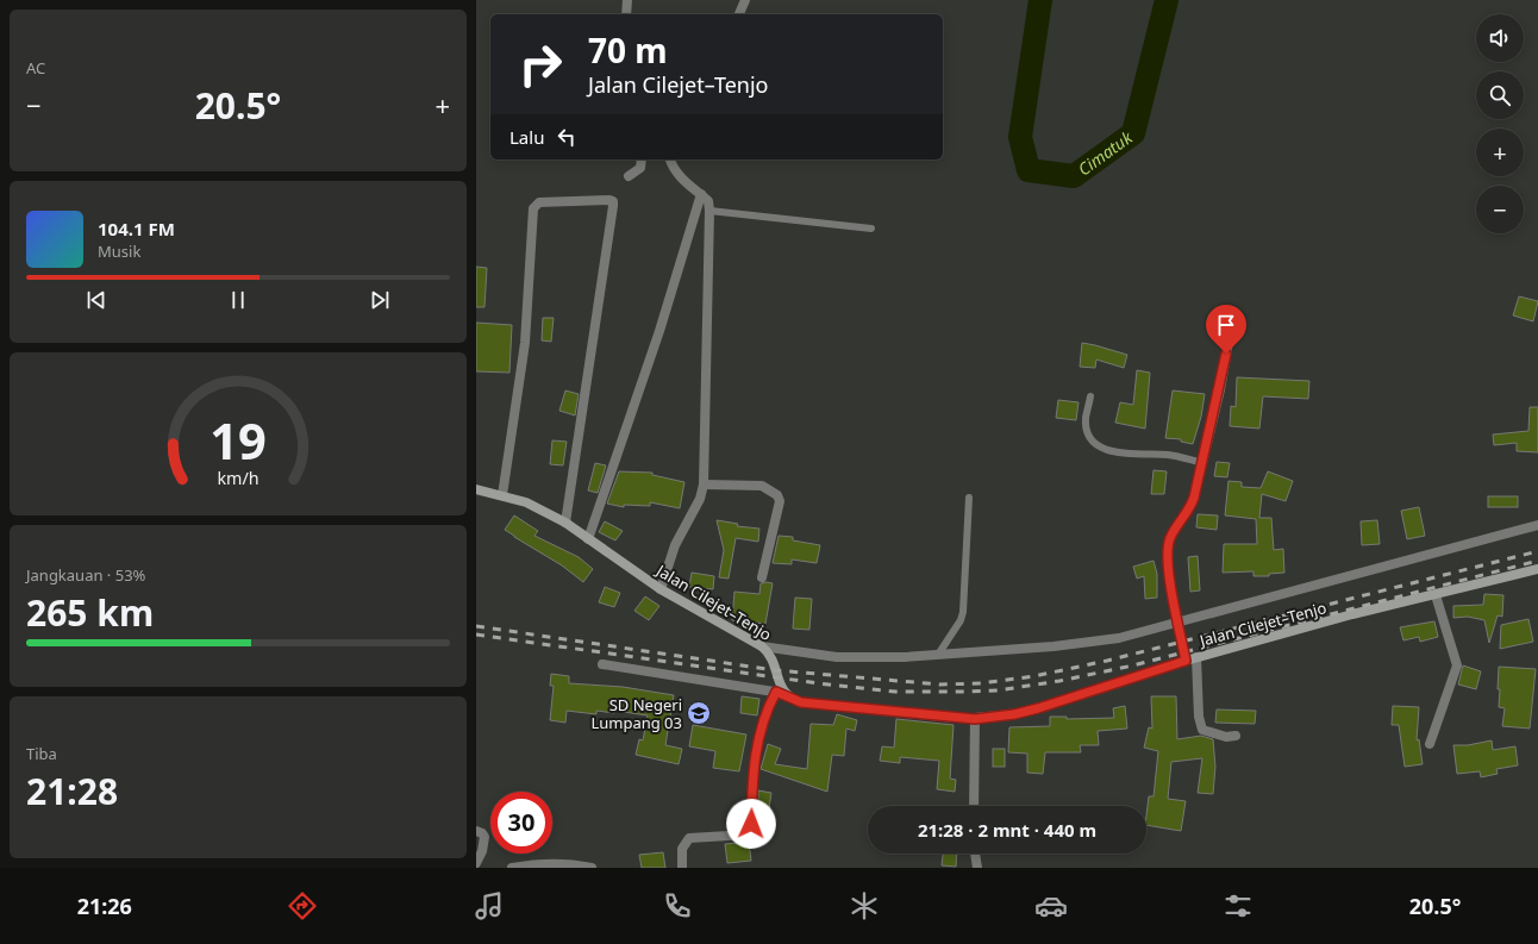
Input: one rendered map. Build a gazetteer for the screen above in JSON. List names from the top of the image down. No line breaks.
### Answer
{"streets":{"main road":["Jalan Cilejet–Tenjo"]},"water":["Cimatuk"],"places":{"school or university":["SD Negeri Lumpang 03"]},"page":{"tile":["AC",["Jangkauan · 53%","265 km"],["Tiba","21:28"]],"map_buttons":["+","−"],"turn":["70 m","Jalan Cilejet–Tenjo"],"heat":["−","20.5°","+"],"then":"Lalu","song":["104.1 FM","Musik"],"limit":"30","trip":"21:28 · 2 mnt · 440 m","tabs":["21:26","20.5°"],"gauge":["19","km/h"]}}
